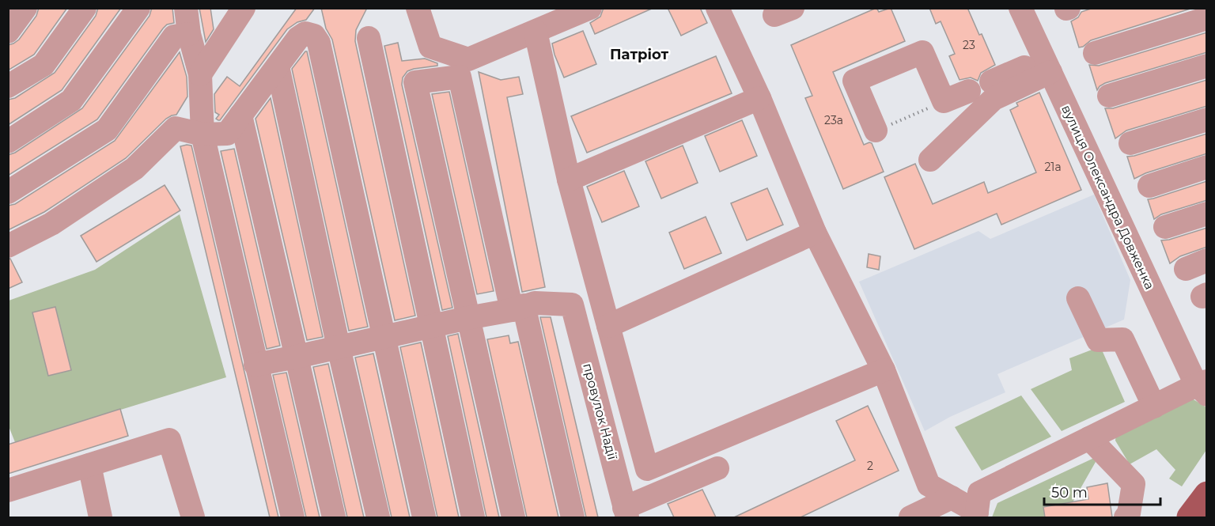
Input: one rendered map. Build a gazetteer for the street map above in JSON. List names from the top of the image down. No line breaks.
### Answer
{"streets":{"street":["вулиця Олександра Довженка","провулок Надії"]},"districts":["Патріот"],"house_numbers":["23","23а","21а","2"],"scale_bar":"50 m"}
